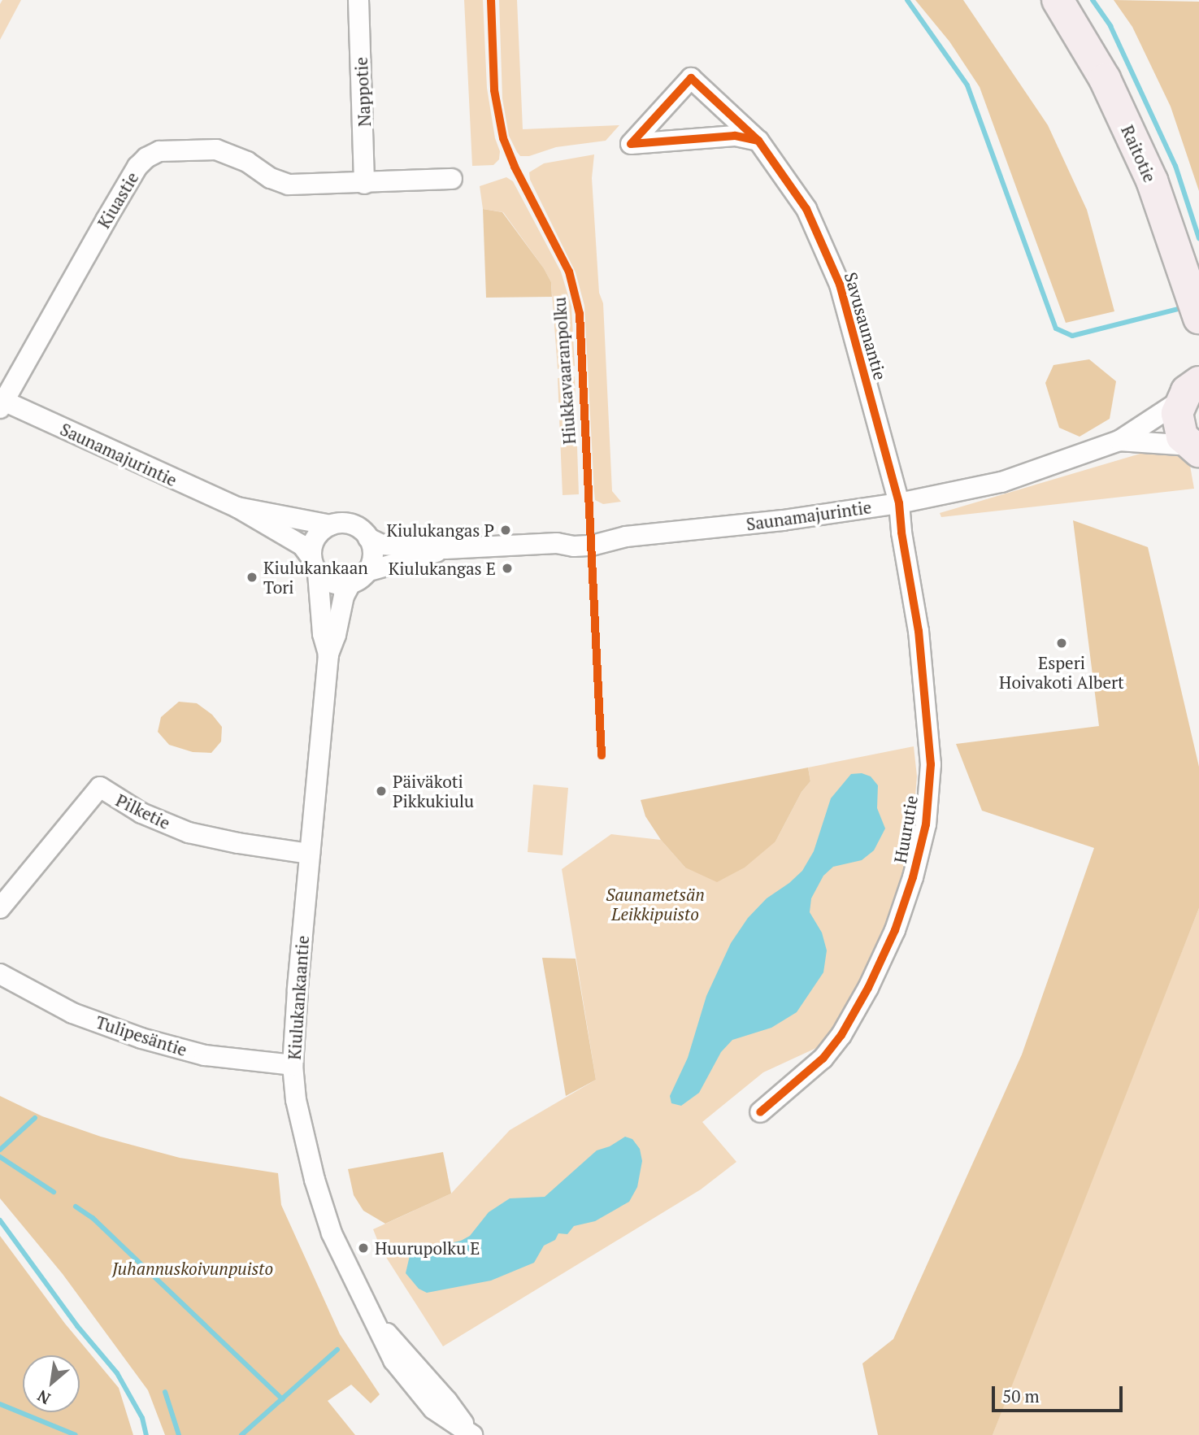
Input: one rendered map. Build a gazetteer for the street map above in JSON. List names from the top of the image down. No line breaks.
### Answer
{"streets":{"main road":["Raitotie"],"street":["Nappotie","Kiuastie","Savusaunantie","Saunamajurintie","Pilketie","Huurutie","Kiulukankaantie","Tulipesäntie"],"cycle path":["Hiukkavaaranpolku"]},"crossings":[["Nappotie","Kiuastie"],["Kiuastie","Saunamajurintie"],["Savusaunantie","Saunamajurintie"],["Savusaunantie","Huurutie"],["Saunamajurintie","Huurutie"],["Saunamajurintie","Kiulukankaantie"],["Pilketie","Kiulukankaantie"],["Kiulukankaantie","Tulipesäntie"]],"parks":["Saunametsän Leikkipuisto","Juhannuskoivunpuisto"],"places":["Kiulukangas P","Kiulukangas E","Kiulukankaan Tori","Esperi Hoivakoti Albert","Päiväkoti Pikkukiulu","Huurupolku E"],"scale_bar":"50 m","north":"bottom left"}
